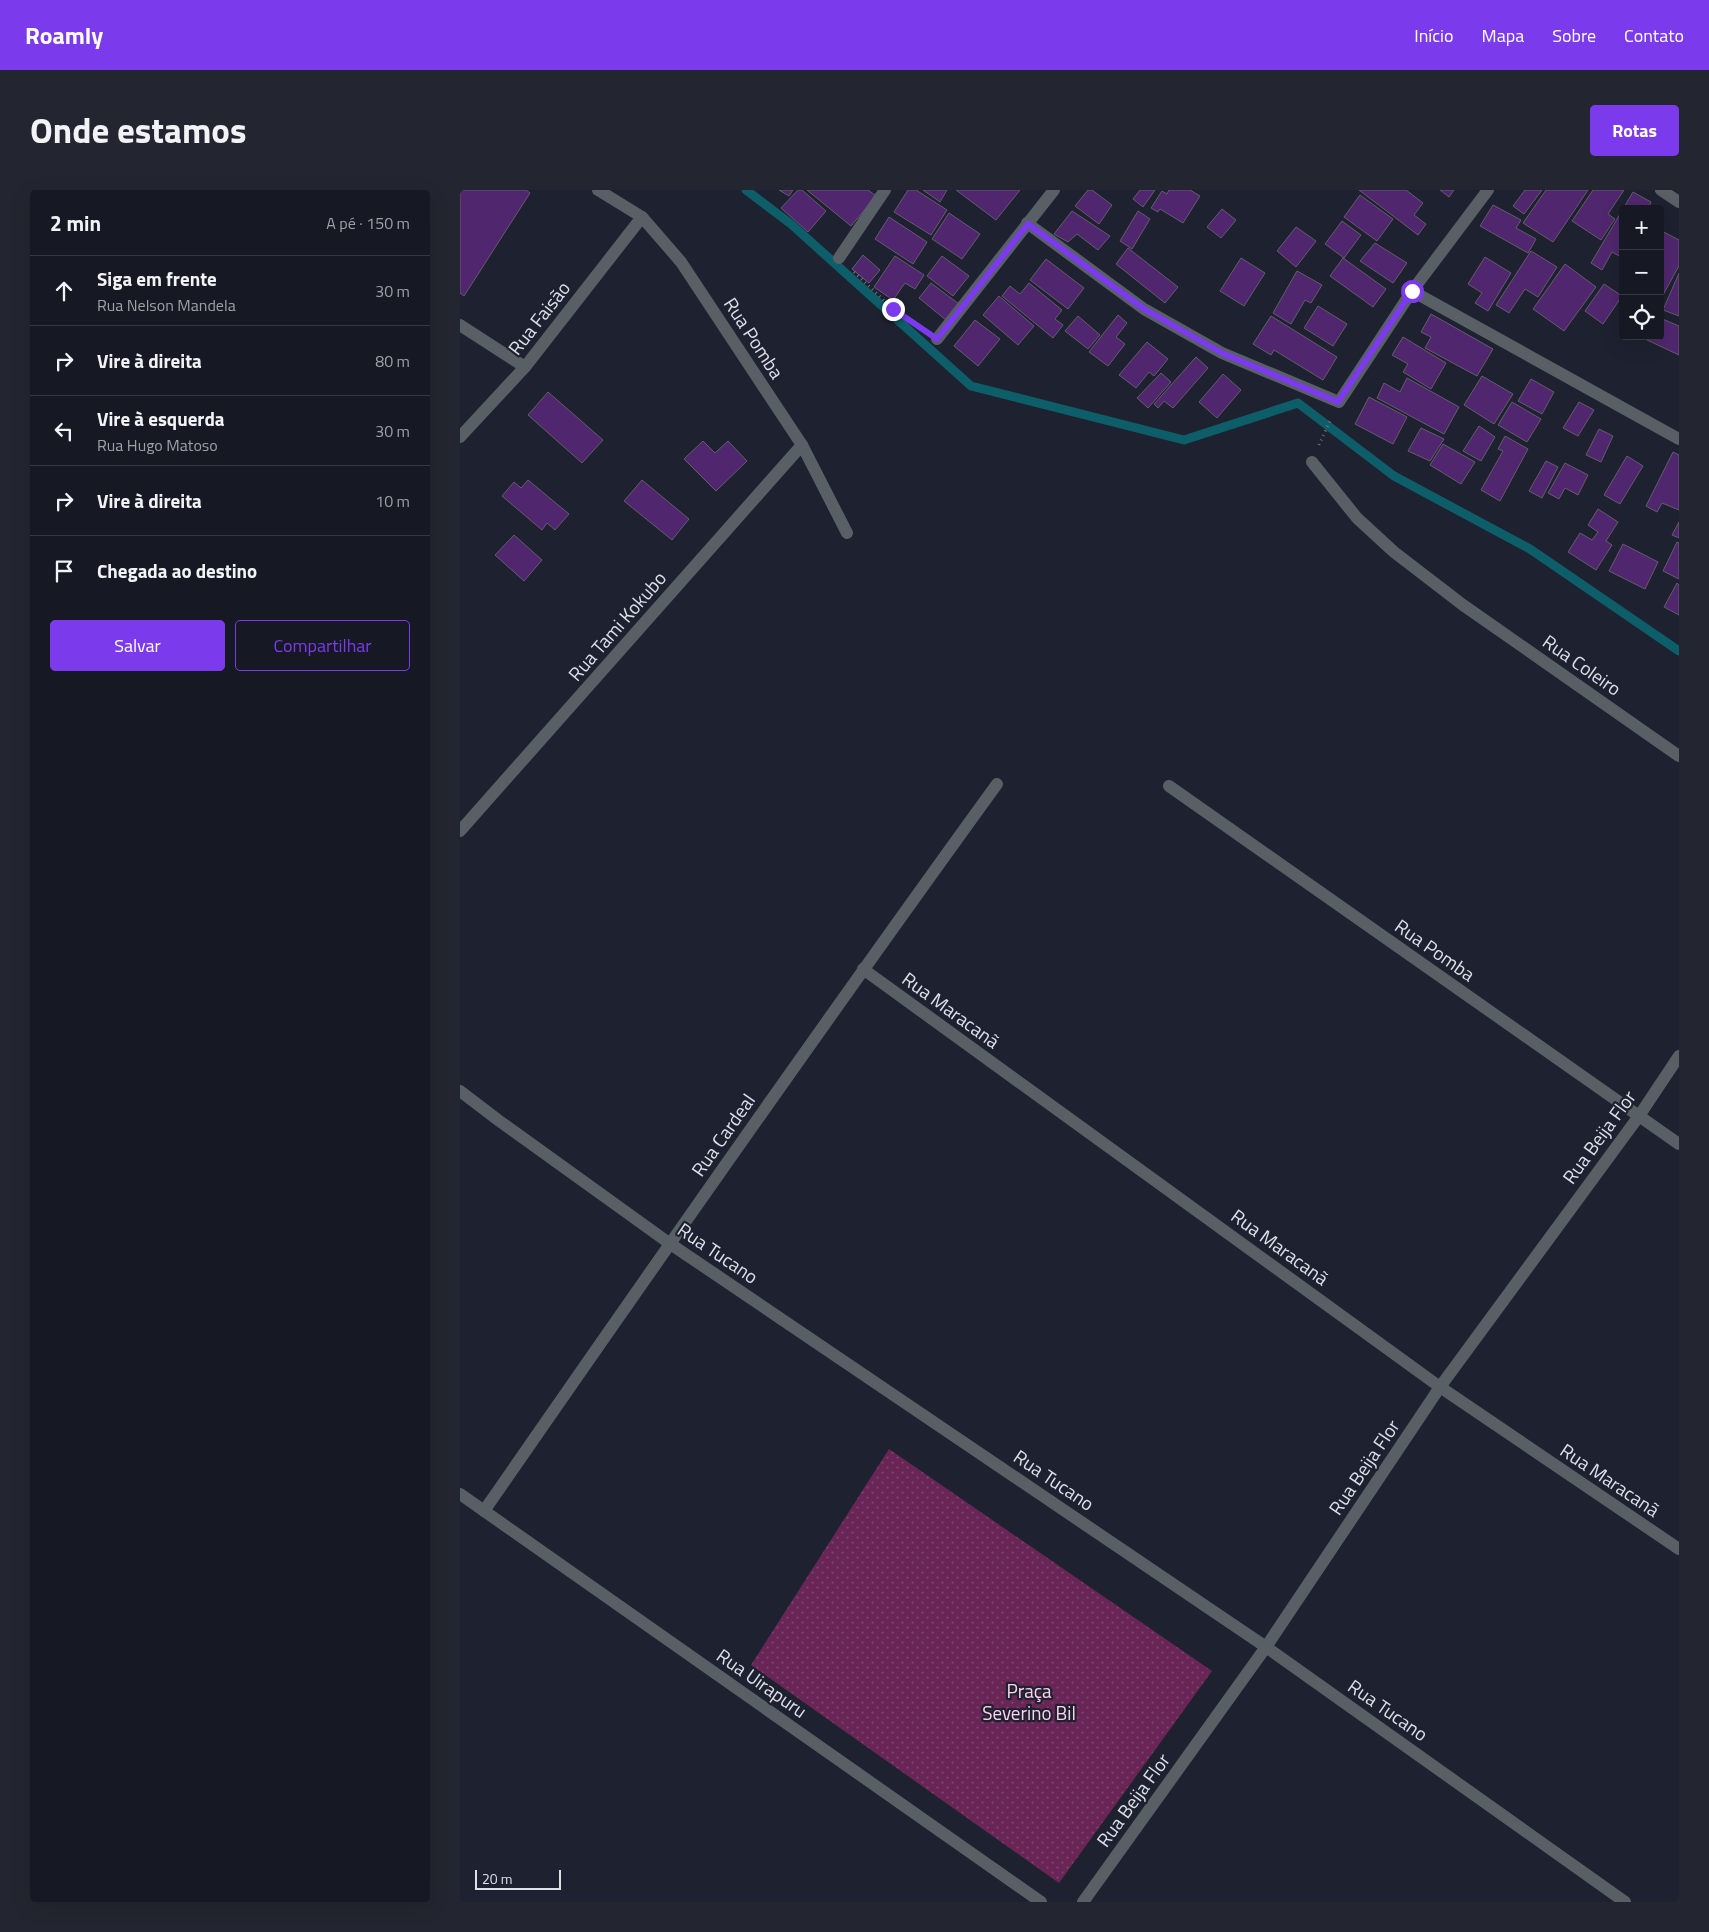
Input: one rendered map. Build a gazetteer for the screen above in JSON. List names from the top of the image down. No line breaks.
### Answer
{"streets":{"street":["Rua Faisão","Rua Pomba","Rua Tami Kokubo","Rua Coleiro","Rua Maracanã","Rua Cardeal","Rua Beija Flor","Rua Tucano","Rua Uirapuru"]},"crossings":[["Rua Faisão","Rua Pomba"],["Rua Pomba","Rua Tami Kokubo"],["Rua Pomba","Rua Beija Flor"],["Rua Maracanã","Rua Cardeal"],["Rua Maracanã","Rua Beija Flor"],["Rua Cardeal","Rua Tucano"],["Rua Cardeal","Rua Uirapuru"],["Rua Beija Flor","Rua Tucano"]],"parks":["Praça Severino Bil"],"scale_bar":"20 m","page":{"header":"Roamly","nav":["Início","Mapa","Sobre","Contato"],"title":"Onde estamos","buttons":["Rotas",["Salvar","Compartilhar"]],"heading":["2 min","A pé · 150 m"],"map_buttons":["+","−"],"list":[["Siga em frente","Rua Nelson Mandela","30 m"],["Vire à direita","80 m"],["Vire à esquerda","Rua Hugo Matoso","30 m"],["Vire à direita","10 m"],"Chegada ao destino"],"scale":"20 m"}}
